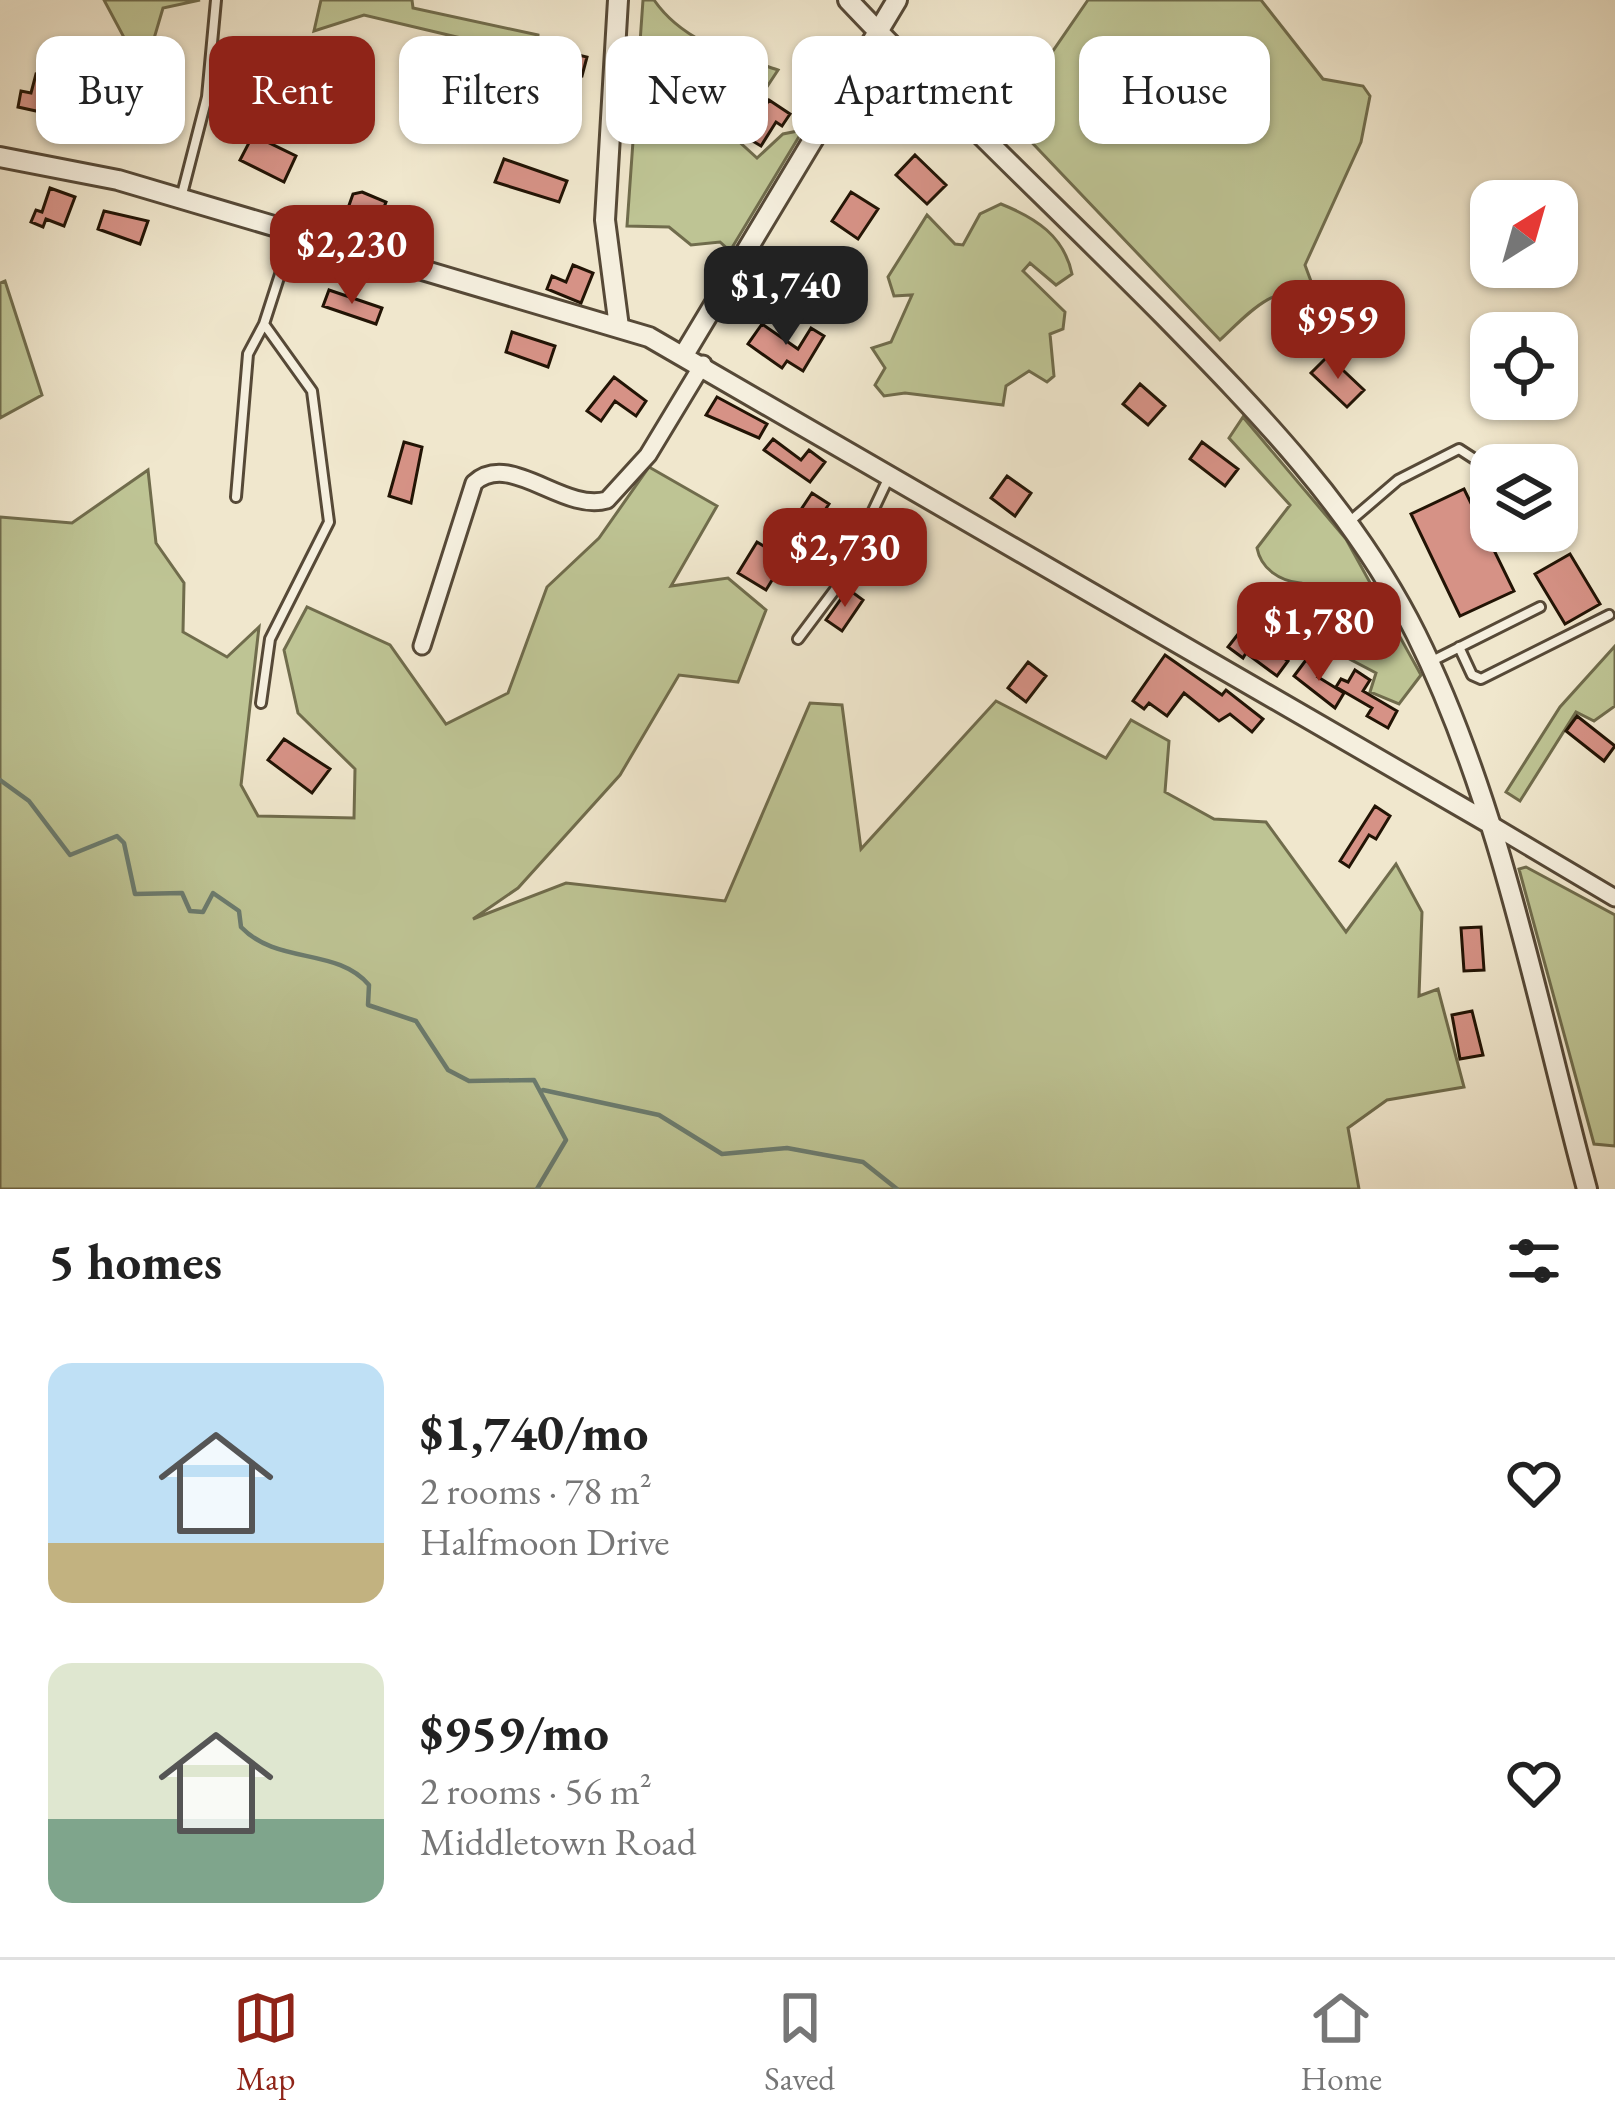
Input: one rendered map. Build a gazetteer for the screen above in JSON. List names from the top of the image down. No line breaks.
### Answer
{"north":"top right","page":{"chip":["Buy","Rent","Filters","New","Apartment","House"],"price":["$2,230","$1,740","$959","$2,730","$1,780"],"heading":"5 homes","list":[{"name":"$1,740/mo","note":"2 rooms · 78 m² · Halfmoon Drive"},{"name":"$959/mo","note":"2 rooms · 56 m² · Middletown Road"}],"tabs":["Map","Saved","Home"]}}
